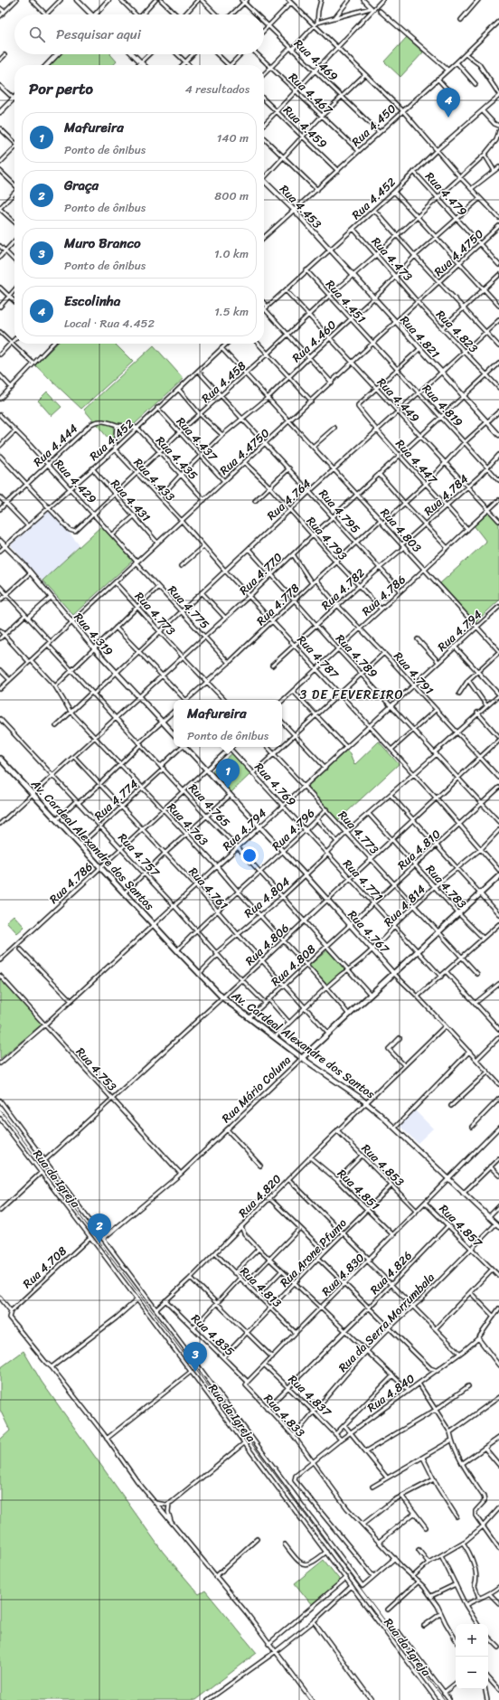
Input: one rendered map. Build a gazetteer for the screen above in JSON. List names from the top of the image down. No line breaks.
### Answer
{"streets":{"main road":["Av. Cardeal Alexandre dos Santos","Rua Mário Coluna"],"street":["Rua 4.469","Rua 4.467","Rua 4.450","Rua 4.459","Rua 4.479","Rua 4.452","Rua 4.453","Rua 4.4750","Rua 4.473","Rua 4.451","Rua 4.823","Rua 4.821","Rua 4.460","Rua 4.458","Rua 4.449","Rua 4.819","Rua 4.437","Rua 4.444","Rua 4.435","Rua 4.447","Rua 4.433","Rua 4.429","Rua 4.784","Rua 4.764","Rua 4.431","Rua 4.795","Rua 4.803","Rua 4.793","Rua 4.770","Rua 4.782","Rua 4.786","Rua 4.778","Rua 4.775","Rua 4.773","Rua 4.794","Rua 4.319","Rua 4.789","Rua 4.787","Rua 4.791","Rua 4.769","Rua 4.774","Rua 4.765","Rua 4.763","Rua 4.796","Rua 4.810","Rua 4.757","Rua 4.771","Rua 4.783","Rua 4.761","Rua 4.804","Rua 4.814","Rua 4.767","Rua 4.806","Rua 4.808","Rua 4.753","Rua 4.853","Rua da Igreja","Rua 4.851","Rua 4.820","Rua 4.857","Rua Arone Pfumo","Rua 4.708","Rua 4.826","Rua 4.830","Rua 4.813","Rua da Serra Morrumbala","Rua 4.835","Rua 4.840","Rua 4.837","Rua 4.833"]},"crossings":[["Rua 4.469","Rua 4.450"],["Rua 4.467","Rua 4.450"],["Rua 4.450","Rua 4.459"],["Rua 4.450","Rua 4.453"],["Rua 4.479","Rua 4.452"],["Rua 4.479","Rua 4.4750"],["Rua 4.479","Rua 4.460"],["Rua 4.479","Rua 4.458"],["Rua 4.452","Rua 4.453"],["Rua 4.452","Rua 4.473"],["Rua 4.452","Rua 4.451"],["Rua 4.452","Rua 4.821"],["Rua 4.452","Rua 4.458"],["Rua 4.452","Rua 4.449"],["Rua 4.452","Rua 4.437"],["Rua 4.452","Rua 4.435"],["Rua 4.452","Rua 4.433"],["Rua 4.452","Rua 4.429"],["Rua 4.452","Rua 4.431"],["Rua 4.452","Rua 4.795"],["Rua 4.452","Rua 4.803"],["Rua 4.452","Rua 4.319"],["Rua 4.453","Rua 4.821"],["Rua 4.4750","Rua 4.473"],["Rua 4.4750","Rua 4.451"],["Rua 4.4750","Rua 4.823"],["Rua 4.4750","Rua 4.821"],["Rua 4.4750","Rua 4.449"],["Rua 4.4750","Rua 4.819"],["Rua 4.4750","Rua 4.437"],["Rua 4.4750","Rua 4.435"],["Rua 4.4750","Rua 4.433"],["Rua 4.4750","Rua 4.429"],["Rua 4.4750","Rua 4.431"],["Rua 4.4750","Rua 4.795"],["Rua 4.4750","Rua 4.803"],["Rua 4.4750","Rua 4.793"],["Rua 4.4750","Rua 4.775"],["Rua 4.4750","Rua 4.773"],["Rua 4.4750","Rua 4.319"],["Rua 4.4750","Rua 4.787"],["Rua 4.4750","Rua 4.765"],["Rua 4.4750","Rua 4.763"],["Rua 4.473","Rua 4.823"],["Rua 4.473","Rua 4.460"],["Rua 4.473","Rua 4.458"],["Rua 4.451","Rua 4.460"],["Rua 4.451","Rua 4.458"],["Rua 4.451","Rua 4.819"],["Rua 4.823","Rua 4.764"],["Rua 4.823","Rua 4.770"],["Rua 4.821","Rua 4.460"],["Rua 4.821","Rua 4.458"],["Rua 4.821","Rua 4.764"],["Rua 4.821","Rua 4.770"],["Rua 4.460","Rua 4.449"],["Rua 4.460","Rua 4.437"],["Rua 4.460","Rua 4.435"],["Rua 4.460","Rua 4.433"],["Rua 4.460","Rua 4.795"],["Rua 4.460","Rua 4.803"],["Rua 4.458","Rua 4.449"],["Rua 4.458","Rua 4.437"],["Rua 4.458","Rua 4.435"],["Rua 4.458","Rua 4.433"],["Rua 4.458","Rua 4.429"],["Rua 4.458","Rua 4.431"],["Rua 4.458","Rua 4.795"],["Rua 4.458","Rua 4.803"],["Rua 4.449","Rua 4.447"],["Rua 4.449","Rua 4.784"],["Rua 4.449","Rua 4.764"],["Rua 4.449","Rua 4.770"],["Rua 4.449","Rua 4.786"],["Rua 4.819","Rua 4.784"],["Rua 4.819","Rua 4.764"],["Rua 4.819","Rua 4.770"],["Rua 4.444","Rua 4.429"],["Rua 4.447","Rua 4.784"],["Rua 4.447","Rua 4.764"],["Rua 4.447","Rua 4.770"],["Rua 4.447","Rua 4.786"],["Rua 4.433","Rua 4.787"],["Rua 4.429","Rua 4.775"],["Rua 4.784","Rua 4.803"],["Rua 4.784","Rua 4.782"],["Rua 4.764","Rua 4.795"],["Rua 4.764","Rua 4.803"],["Rua 4.764","Rua 4.793"],["Rua 4.764","Rua 4.775"],["Rua 4.764","Rua 4.773"],["Rua 4.764","Rua 4.319"],["Rua 4.764","Rua 4.789"],["Rua 4.764","Rua 4.787"],["Rua 4.764","Rua 4.765"],["Rua 4.764","Rua 4.763"],["Rua 4.795","Rua 4.770"],["Rua 4.795","Rua 4.782"],["Rua 4.795","Rua 4.786"],["Rua 4.795","Rua 4.778"],["Rua 4.803","Rua 4.770"],["Rua 4.803","Rua 4.782"],["Rua 4.803","Rua 4.786"],["Rua 4.803","Rua 4.778"],["Rua 4.803","Rua 4.794"],["Rua 4.793","Rua 4.770"],["Rua 4.793","Rua 4.782"],["Rua 4.793","Rua 4.786"],["Rua 4.793","Rua 4.778"],["Rua 4.770","Rua 4.775"],["Rua 4.770","Rua 4.773"],["Rua 4.770","Rua 4.319"],["Rua 4.770","Rua 4.789"],["Rua 4.770","Rua 4.787"],["Rua 4.770","Rua 4.765"],["Rua 4.770","Rua 4.763"],["Rua 4.770","Av. Cardeal Alexandre dos Santos"],["Rua 4.770","Rua 4.757"],["Rua 4.770","Rua 4.761"],["Rua 4.782","Rua 4.789"],["Rua 4.782","Rua 4.787"],["Rua 4.782","Rua 4.791"],["Rua 4.786","Rua 4.789"],["Rua 4.786","Rua 4.787"],["Rua 4.786","Rua 4.791"],["Rua 4.786","Rua 4.769"],["Rua 4.786","Rua 4.765"],["Rua 4.786","Rua 4.763"],["Rua 4.786","Av. Cardeal Alexandre dos Santos"],["Rua 4.786","Rua 4.757"],["Rua 4.786","Rua 4.761"],["Rua 4.786","Rua 4.767"],["Rua 4.778","Rua 4.775"],["Rua 4.778","Rua 4.773"],["Rua 4.778","Rua 4.789"],["Rua 4.778","Rua 4.787"],["Rua 4.778","Rua 4.791"],["Rua 4.773","Rua 4.794"],["Rua 4.773","Rua 4.796"],["Rua 4.773","Rua 4.810"],["Rua 4.773","Rua 4.804"],["Rua 4.773","Rua 4.814"],["Rua 4.773","Rua 4.806"],["Rua 4.773","Rua Mário Coluna"],["Rua 4.794","Rua 4.789"],["Rua 4.794","Rua 4.787"],["Rua 4.794","Rua 4.791"],["Rua 4.794","Rua 4.769"],["Rua 4.794","Rua 4.765"],["Rua 4.794","Rua 4.763"],["Rua 4.794","Av. Cardeal Alexandre dos Santos"],["Rua 4.794","Rua 4.757"],["Rua 4.794","Rua 4.761"],["Rua 4.794","Rua 4.767"],["Rua 4.794","Rua 4.753"],["Rua 4.789","Rua 4.810"],["Rua 4.789","Rua 4.804"],["Rua 4.789","Rua 4.806"],["Rua 4.787","Rua 4.810"],["Rua 4.787","Rua 4.804"],["Rua 4.787","Rua 4.814"],["Rua 4.787","Rua 4.806"],["Rua 4.791","Rua 4.806"],["Rua 4.769","Rua 4.796"],["Rua 4.769","Rua 4.771"],["Rua 4.769","Rua 4.804"],["Rua 4.774","Rua 4.765"],["Rua 4.774","Rua 4.763"],["Rua 4.774","Av. Cardeal Alexandre dos Santos"],["Rua 4.774","Rua 4.757"],["Rua 4.774","Rua 4.761"],["Rua 4.765","Rua 4.796"],["Rua 4.765","Rua 4.804"],["Rua 4.765","Rua 4.814"],["Rua 4.765","Rua 4.806"],["Rua 4.765","Rua 4.808"],["Rua 4.765","Rua Mário Coluna"],["Rua 4.763","Rua 4.796"],["Rua 4.763","Rua 4.804"],["Rua 4.763","Rua 4.814"],["Rua 4.763","Rua 4.806"],["Rua 4.763","Rua 4.808"],["Rua 4.763","Rua Mário Coluna"],["Rua 4.796","Av. Cardeal Alexandre dos Santos"],["Rua 4.796","Rua 4.757"],["Rua 4.796","Rua 4.761"],["Rua 4.796","Rua 4.767"],["Av. Cardeal Alexandre dos Santos","Rua 4.804"],["Av. Cardeal Alexandre dos Santos","Rua 4.814"],["Av. Cardeal Alexandre dos Santos","Rua 4.806"],["Av. Cardeal Alexandre dos Santos","Rua 4.808"],["Av. Cardeal Alexandre dos Santos","Rua Mário Coluna"],["Av. Cardeal Alexandre dos Santos","Rua 4.820"],["Av. Cardeal Alexandre dos Santos","Rua 4.830"],["Av. Cardeal Alexandre dos Santos","Rua da Serra Morrumbala"],["Rua 4.810","Rua 4.771"],["Rua 4.810","Rua 4.783"],["Rua 4.810","Rua 4.767"],["Rua 4.810","Rua 4.808"],["Rua 4.757","Rua 4.804"],["Rua 4.757","Rua 4.806"],["Rua 4.757","Rua 4.808"],["Rua 4.771","Rua 4.804"],["Rua 4.771","Rua 4.814"],["Rua 4.771","Rua 4.806"],["Rua 4.771","Rua Mário Coluna"],["Rua 4.783","Rua 4.804"],["Rua 4.783","Rua 4.814"],["Rua 4.783","Rua 4.806"],["Rua 4.783","Rua Mário Coluna"],["Rua 4.761","Rua 4.804"],["Rua 4.761","Rua 4.814"],["Rua 4.761","Rua 4.806"],["Rua 4.761","Rua 4.808"],["Rua 4.761","Rua Mário Coluna"],["Rua 4.804","Rua 4.767"],["Rua 4.814","Rua 4.767"],["Rua 4.767","Rua 4.806"],["Rua 4.767","Rua 4.808"],["Rua 4.767","Rua Mário Coluna"],["Rua 4.767","Rua 4.820"],["Rua 4.806","Rua 4.753"],["Rua 4.806","Rua da Igreja"],["Rua 4.753","Rua Mário Coluna"],["Rua Mário Coluna","Rua da Igreja"],["Rua 4.853","Rua 4.820"],["Rua 4.853","Rua Arone Pfumo"],["Rua 4.853","Rua 4.830"],["Rua da Igreja","Rua 4.820"],["Rua da Igreja","Rua 4.708"],["Rua da Igreja","Rua 4.840"],["Rua 4.851","Rua 4.820"],["Rua 4.851","Rua Arone Pfumo"],["Rua 4.851","Rua 4.830"],["Rua 4.820","Rua 4.813"],["Rua 4.820","Rua 4.835"],["Rua 4.857","Rua 4.826"],["Rua 4.857","Rua 4.830"],["Rua 4.857","Rua da Serra Morrumbala"],["Rua Arone Pfumo","Rua 4.813"],["Rua Arone Pfumo","Rua 4.835"],["Rua 4.826","Rua 4.837"],["Rua 4.826","Rua 4.833"],["Rua 4.830","Rua 4.813"],["Rua 4.830","Rua 4.835"],["Rua 4.830","Rua 4.837"],["Rua 4.830","Rua 4.833"],["Rua da Serra Morrumbala","Rua 4.837"],["Rua da Serra Morrumbala","Rua 4.833"],["Rua 4.835","Rua 4.833"],["Rua 4.840","Rua 4.837"],["Rua 4.840","Rua 4.833"]],"districts":["3 DE FEVEREIRO"],"page":{"search":"Pesquisar aqui","heading":["Por perto","4 resultados"],"pins":["4","1","2","3"],"list":[{"mark":"1","name":"Mafureira","note":"Ponto de ônibus","value":"140 m"},{"mark":"2","name":"Graça","note":"Ponto de ônibus","value":"800 m"},{"mark":"3","name":"Muro Branco","note":"Ponto de ônibus","value":"1.0 km"},{"mark":"4","name":"Escolinha","note":"Local · Rua 4.452","value":"1.5 km"}],"popup":["Mafureira","Ponto de ônibus"],"map_buttons":["+","−"]}}
